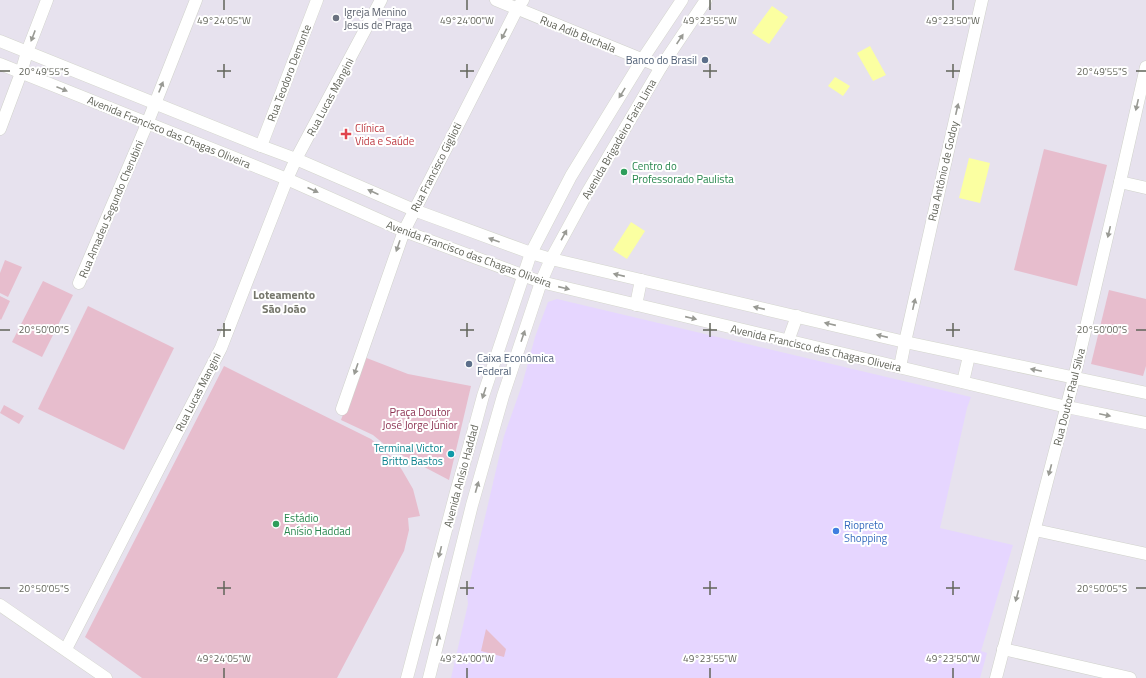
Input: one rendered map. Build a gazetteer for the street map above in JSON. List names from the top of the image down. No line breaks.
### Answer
{"streets":{"main road":["Rua Adib Buchala","Rua Teodoro Demonte","Rua Lucas Mangini","Avenida Francisco das Chagas Oliveira","Avenida Brigadeiro Faria Lima","Rua Francisco Giglioti","Rua Antônio de Godoy","Rua Amadeu Segundo Cherubini","Rua Doutor Raul Silva","Avenida Anísio Haddad"]},"crossings":[["Rua Adib Buchala","Avenida Brigadeiro Faria Lima"],["Rua Adib Buchala","Rua Francisco Giglioti"],["Rua Teodoro Demonte","Avenida Francisco das Chagas Oliveira"],["Rua Lucas Mangini","Avenida Francisco das Chagas Oliveira"],["Avenida Francisco das Chagas Oliveira","Avenida Brigadeiro Faria Lima"],["Avenida Francisco das Chagas Oliveira","Rua Francisco Giglioti"],["Avenida Francisco das Chagas Oliveira","Rua Antônio de Godoy"],["Avenida Francisco das Chagas Oliveira","Rua Amadeu Segundo Cherubini"],["Avenida Francisco das Chagas Oliveira","Rua Doutor Raul Silva"],["Avenida Francisco das Chagas Oliveira","Avenida Anísio Haddad"],["Avenida Brigadeiro Faria Lima","Avenida Anísio Haddad"]],"one_way":["Rua Francisco Giglioti","Rua Antônio de Godoy","Rua Amadeu Segundo Cherubini","Rua Doutor Raul Silva"],"districts":["Loteamento São João"],"parks":["Praça Doutor José Jorge Júnior"],"places":{"other":["Igreja Menino Jesus de Praga","Banco do Brasil","Centro do Professorado Paulista","Caixa Econômica Federal","Terminal Victor Britto Bastos","Estádio Anísio Haddad","Riopreto Shopping"],"health":["Clínica Vida e Saúde"]},"coordinates":["49°24'05\"W","49°24'00\"W","49°23'55\"W","49°23'50\"W","20°49'55\"S","20°50'00\"S","20°50'05\"S"]}
